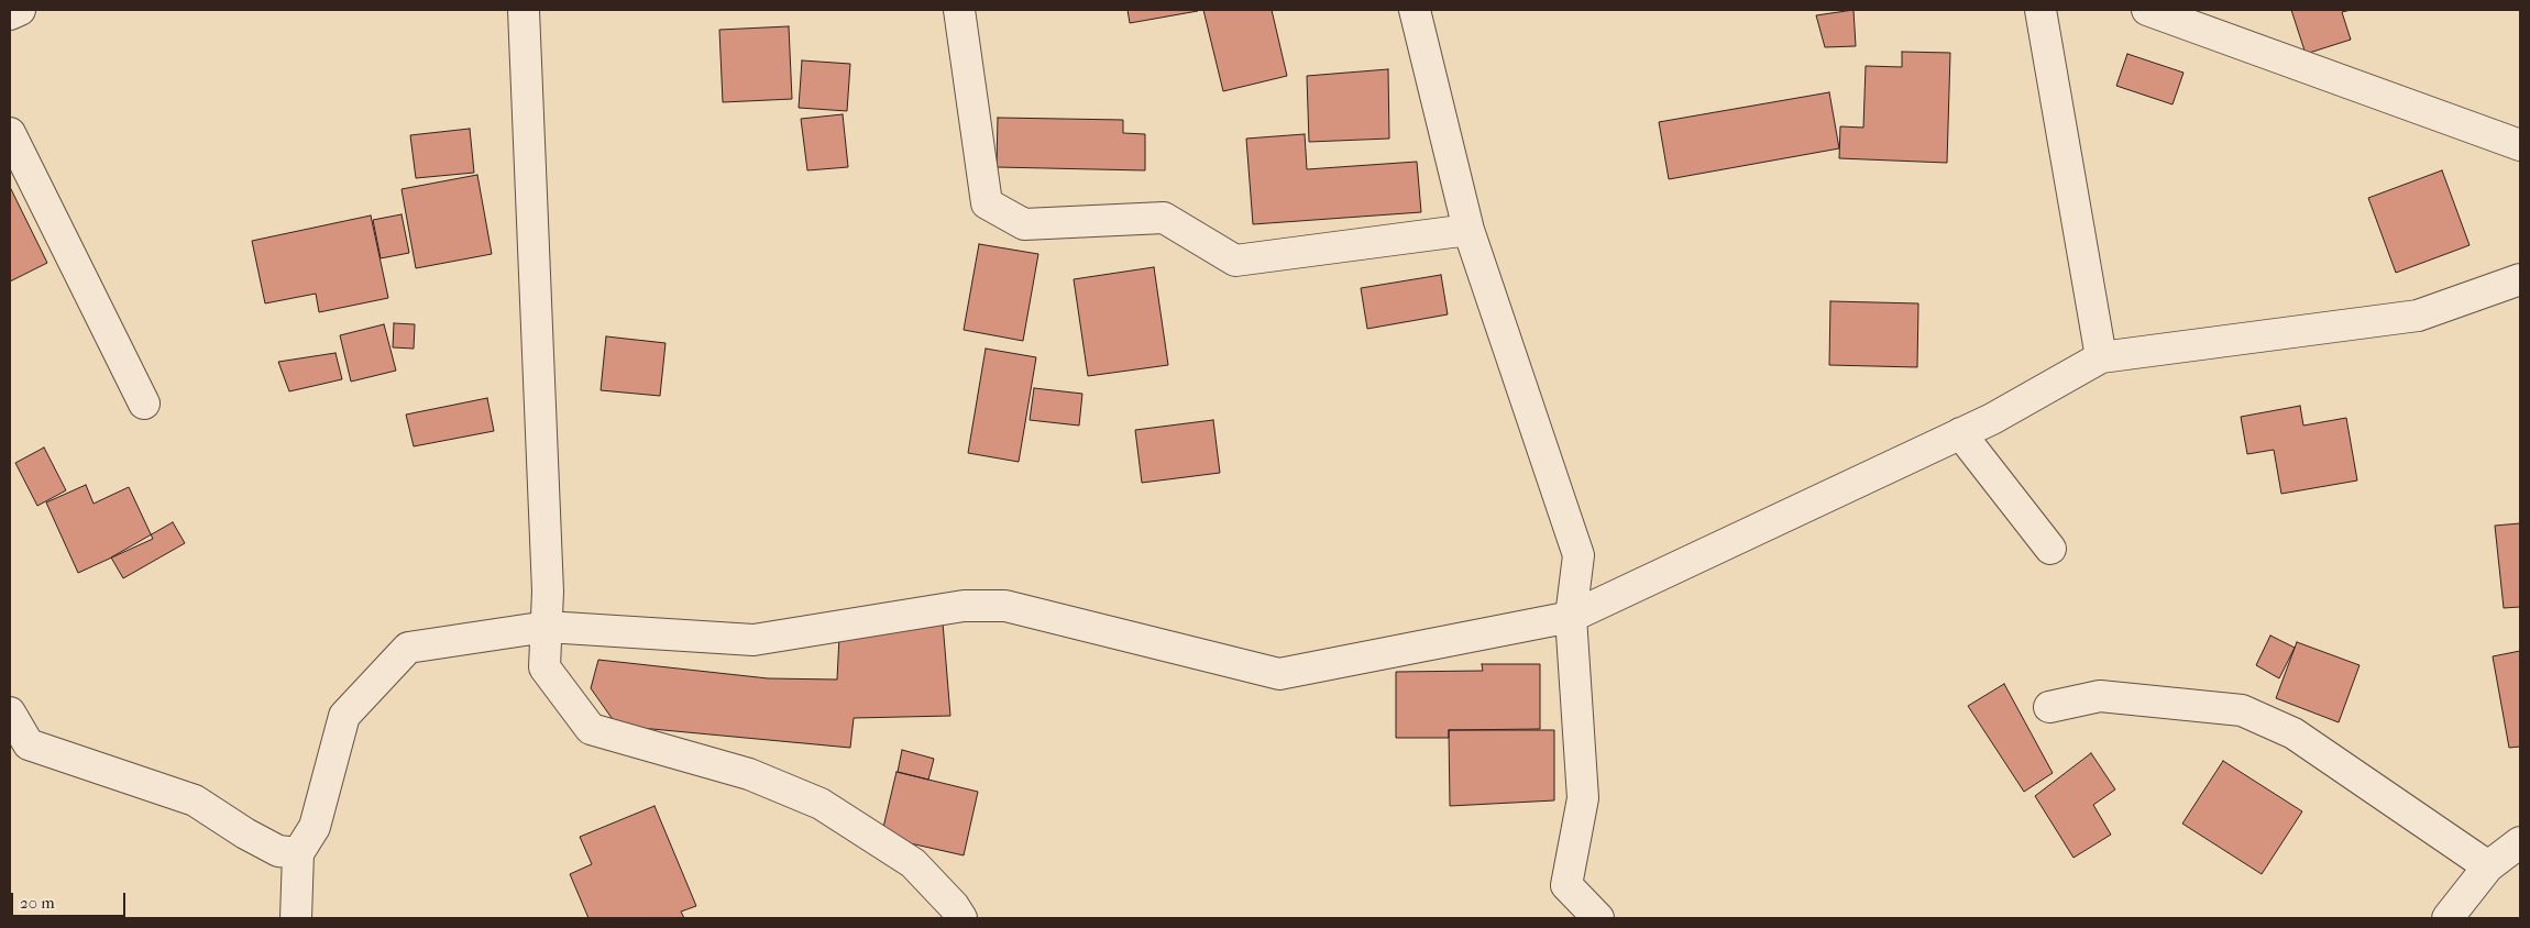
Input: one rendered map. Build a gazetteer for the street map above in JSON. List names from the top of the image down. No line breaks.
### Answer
{"scale_bar":"20 m"}
